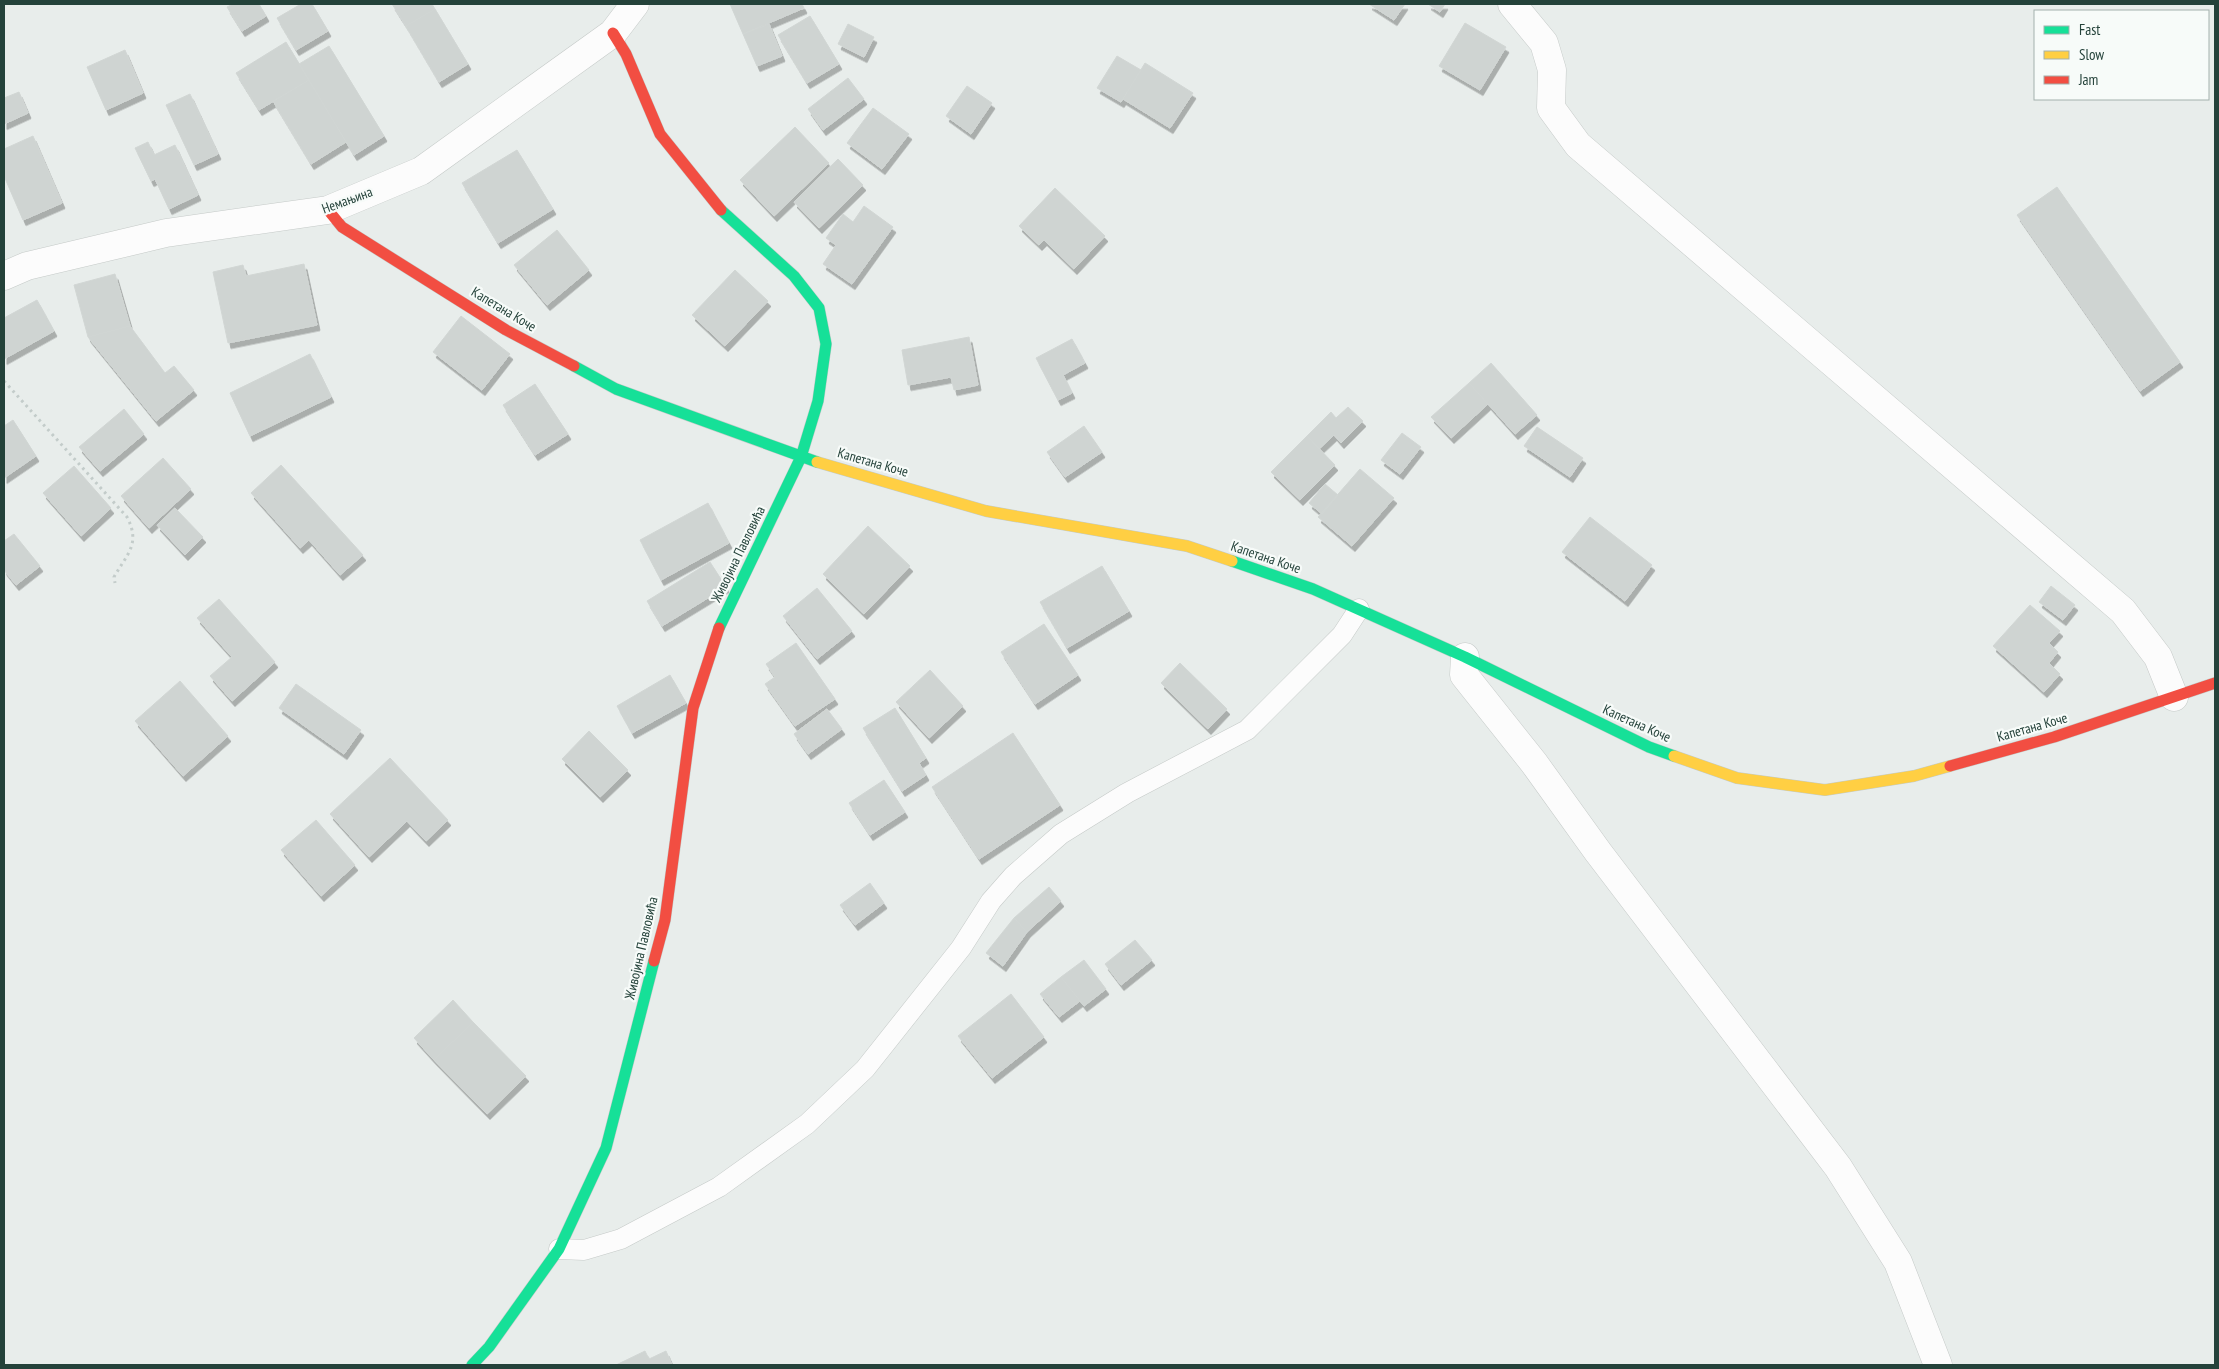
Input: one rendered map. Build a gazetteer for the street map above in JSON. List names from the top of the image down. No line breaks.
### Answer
{"streets":{"street":["Немањина","Капетана Коче","Живојина Павловића"]},"crossings":[["Немањина","Капетана Коче"],["Немањина","Живојина Павловића"],["Капетана Коче","Живојина Павловића"]],"legend":["Fast","Slow","Jam"]}
